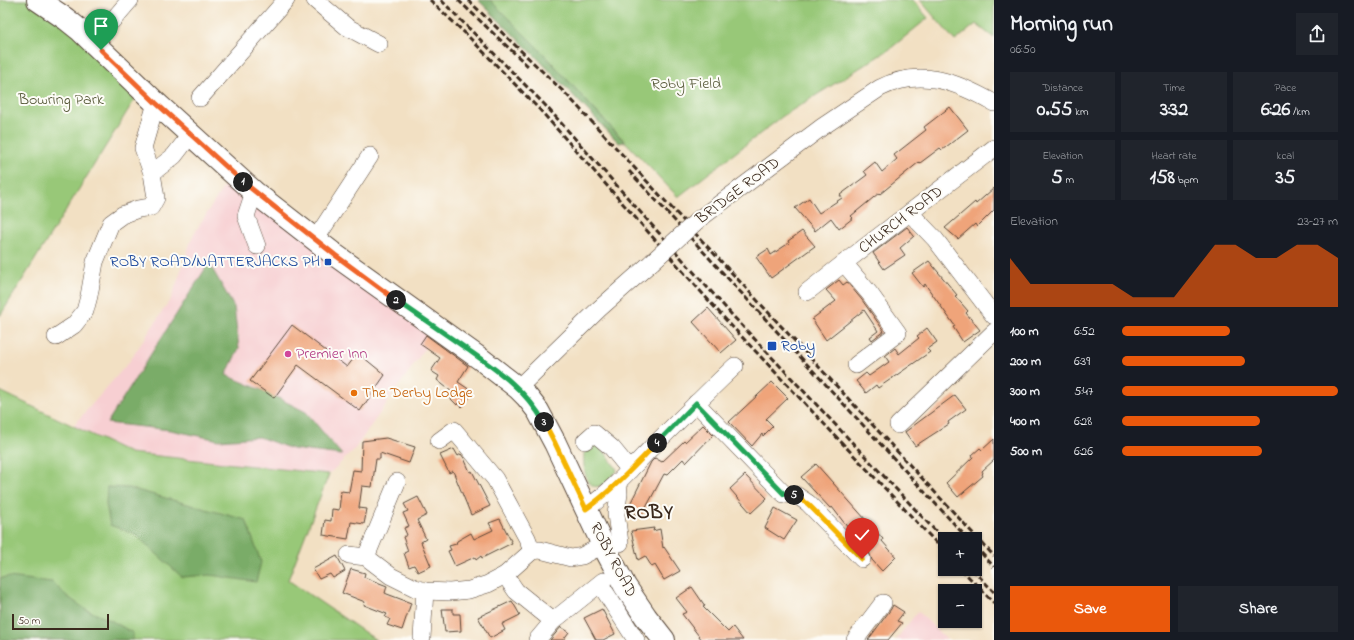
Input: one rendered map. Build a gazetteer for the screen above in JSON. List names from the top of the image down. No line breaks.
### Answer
{"streets":{"main road":["ROBY ROAD"],"street":["BRIDGE ROAD","CHURCH ROAD"]},"crossings":[["BRIDGE ROAD","ROBY ROAD"]],"districts":["ROBY"],"parks":["Roby Field","Bowring Park"],"places":{"transit":["ROBY ROAD/NATTERJACKS PH","Roby"],"other":["Premier Inn","The Derby Lodge"]},"scale_bar":"50 m","page":{"heading":["Morning run","06:50"],"stats":[["Distance","0.55 km"],["Time","3:32"],["Pace","6:26 /km"],["Elevation","5 m"],["Heart rate","158 bpm"],["kcal","35"]],"pins":["1","2","3","4","5"],"chart":["Elevation","23–27 m"],"list":[{"name":"100 m","note":"6:52"},{"name":"200 m","note":"6:39"},{"name":"300 m","note":"5:47"},{"name":"400 m","note":"6:28"},{"name":"500 m","note":"6:26"}],"map_buttons":["+","−"],"buttons":["Save","Share"],"scale":"50 m"}}
